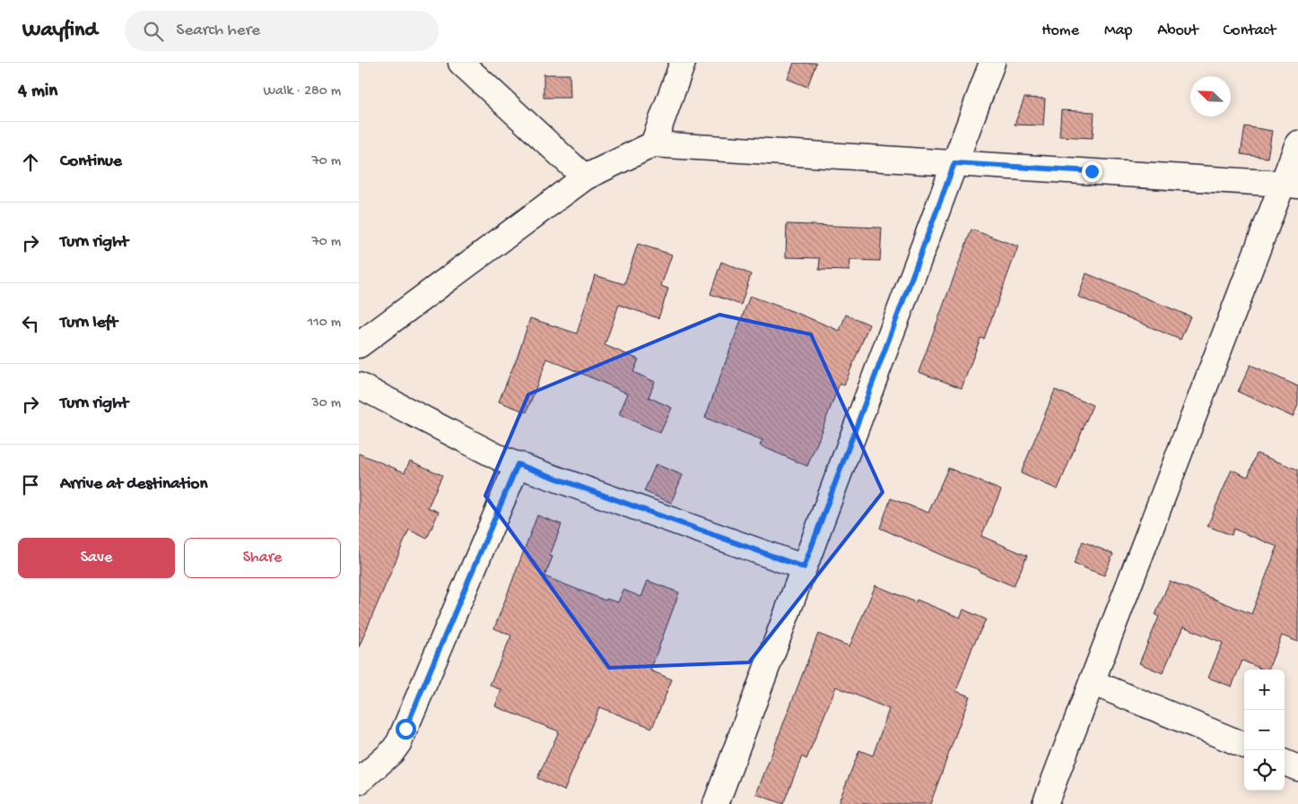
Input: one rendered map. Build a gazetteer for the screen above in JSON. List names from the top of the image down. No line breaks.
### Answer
{"north":"top left","page":{"header":"Wayfind","search":"Search here","nav":["Home","Map","About","Contact"],"heading":["4 min","Walk · 280 m"],"list":[["Continue","70 m"],["Turn right","70 m"],["Turn left","110 m"],["Turn right","30 m"],"Arrive at destination"],"buttons":["Save","Share"],"map_buttons":["+","−"]}}
